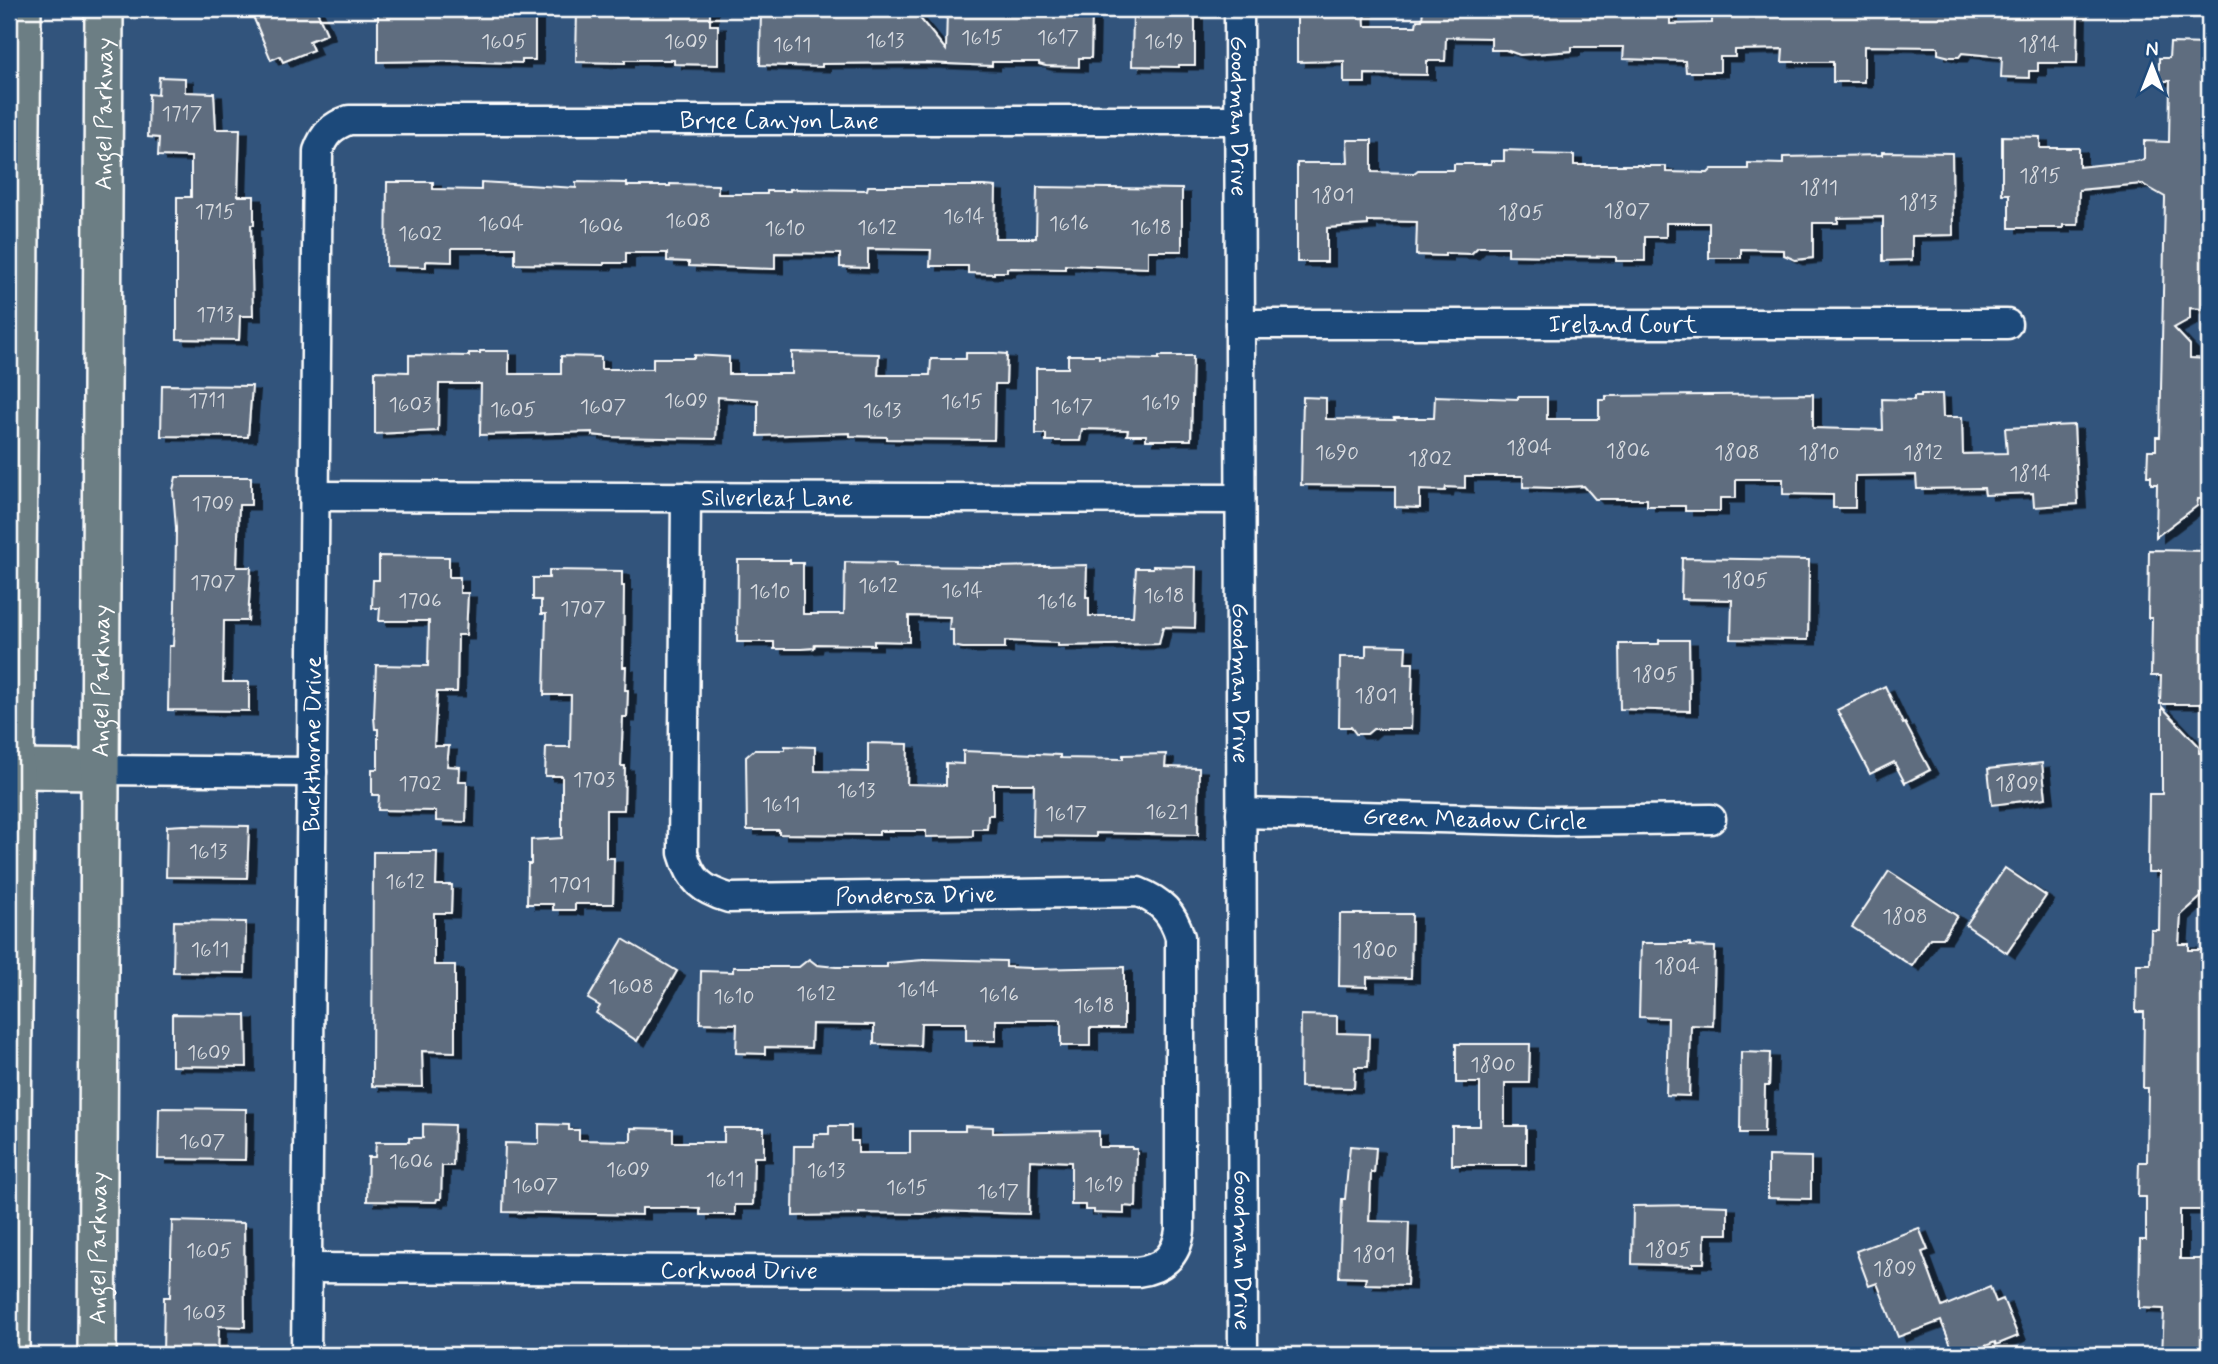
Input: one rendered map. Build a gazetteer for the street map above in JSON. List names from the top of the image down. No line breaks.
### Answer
{"streets":{"main road":["Angel Parkway"],"street":["Goodman Drive","Bryce Canyon Lane","Ireland Court","Silverleaf Lane","Buckthorne Drive","Green Meadow Circle","Ponderosa Drive","Corkwood Drive"]},"crossings":[["Goodman Drive","Bryce Canyon Lane"],["Goodman Drive","Ireland Court"],["Goodman Drive","Silverleaf Lane"],["Goodman Drive","Green Meadow Circle"],["Bryce Canyon Lane","Buckthorne Drive"],["Silverleaf Lane","Buckthorne Drive"],["Silverleaf Lane","Ponderosa Drive"],["Buckthorne Drive","Corkwood Drive"],["Ponderosa Drive","Corkwood Drive"]],"house_numbers":["1615","1617","1613","1605","1609","1619","1611","1814","1717","1815","1811","1801","1813","1807","1715","1805","1614","1608","1604","1616","1606","1612","1618","1610","1602","1713","1711","1609","1615","1619","1603","1607","1617","1605","1613","1804","1806","1690","1808","1810","1812","1802","1814","1709","1805","1707","1612","1614","1610","1618","1706","1616","1707","1805","1801","1703","1702","1809","1613","1611","1621","1617","1613","1612","1701","1808","1611","1800","1804","1608","1614","1612","1616","1610","1618","1609","1800","1607","1606","1609","1613","1611","1619","1607","1615","1617","1805","1605","1801","1809","1603"],"north":"top"}
